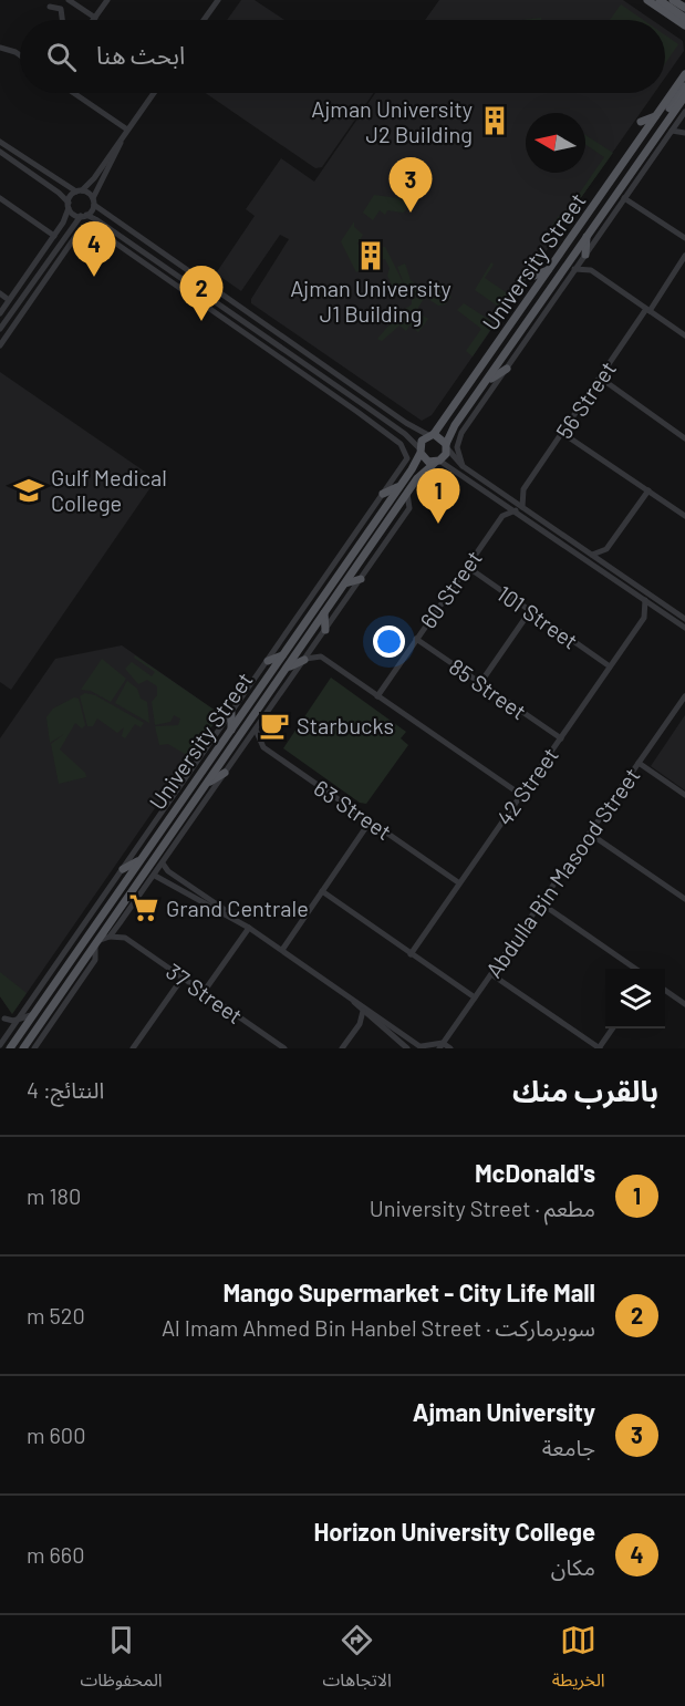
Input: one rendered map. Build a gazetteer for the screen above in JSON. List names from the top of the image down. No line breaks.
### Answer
{"streets":{"main road":["University Street"],"street":["56 Street","60 Street","101 Street","85 Street","42 Street","63 Street","Abdulla Bin Masood Street","37 Street"]},"crossings":[["60 Street","101 Street"],["60 Street","85 Street"],["101 Street","42 Street"],["85 Street","42 Street"],["42 Street","63 Street"]],"places":{"building":["Ajman University J2 Building","Ajman University J1 Building"],"school or university":["Gulf Medical College"],"cafe":["Starbucks"],"supermarket":["Grand Centrale"]},"north":"left","page":{"search":"ابحث هنا","pins":["3","4","2","1"],"heading":["بالقرب منك","النتائج: 4"],"list":[{"mark":"1","name":"McDonald's","note":"مطعم · University Street","value":"180 m"},{"mark":"2","name":"Mango Supermarket - City Life Mall","note":"سوبرماركت · Al Imam Ahmed Bin Hanbel Street","value":"520 m"},{"mark":"3","name":"Ajman University","note":"جامعة","value":"600 m"},{"mark":"4","name":"Horizon University College","note":"مكان","value":"660 m"}],"nav":["الخريطة","الاتجاهات","المحفوظات"]}}
